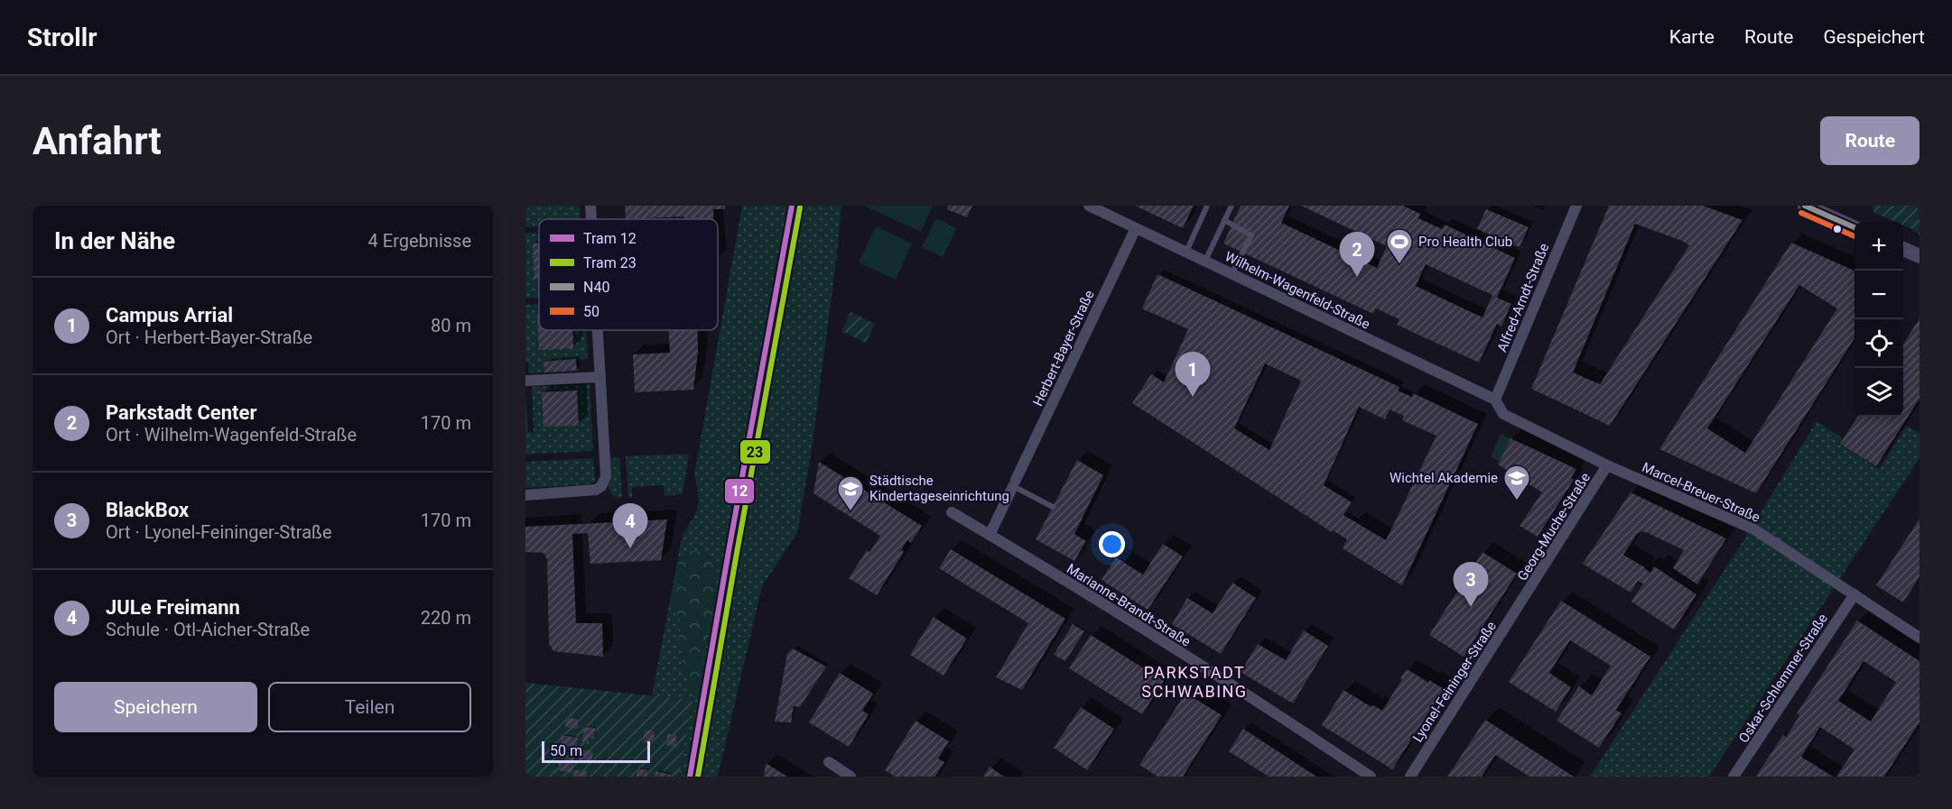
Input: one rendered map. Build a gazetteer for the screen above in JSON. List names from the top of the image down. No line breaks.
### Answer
{"streets":{"street":["Wilhelm-Wagenfeld-Straße","Alfred-Arndt-Straße","Herbert-Bayer-Straße","Marcel-Breuer-Straße","Georg-Muche-Straße","Marianne-Brandt-Straße","Oskar-Schlemmer-Straße","Lyonel-Feininger-Straße"]},"crossings":[["Wilhelm-Wagenfeld-Straße","Alfred-Arndt-Straße"],["Wilhelm-Wagenfeld-Straße","Herbert-Bayer-Straße"],["Wilhelm-Wagenfeld-Straße","Marcel-Breuer-Straße"],["Alfred-Arndt-Straße","Marcel-Breuer-Straße"],["Herbert-Bayer-Straße","Marianne-Brandt-Straße"],["Marcel-Breuer-Straße","Georg-Muche-Straße"],["Marcel-Breuer-Straße","Oskar-Schlemmer-Straße"],["Georg-Muche-Straße","Lyonel-Feininger-Straße"]],"districts":["PARKSTADT SCHWABING"],"places":{"sports":["Pro Health Club"],"school or university":["Wichtel Akademie","Städtische Kindertageseinrichtung"]},"lines":["tram line 12","transit line N40","tram line 23","transit line 50"],"legend":["Tram 12","Tram 23","N40","50"],"scale_bar":"50 m","page":{"header":"Strollr","nav":["Karte","Route","Gespeichert"],"buttons":["Route",["Speichern","Teilen"]],"title":"Anfahrt","heading":["In der Nähe","4 Ergebnisse"],"map_buttons":["+","−"],"pins":["2","1","4","3"],"list":[{"mark":"1","name":"Campus Arrial","note":"Ort · Herbert-Bayer-Straße","value":"80 m"},{"mark":"2","name":"Parkstadt Center","note":"Ort · Wilhelm-Wagenfeld-Straße","value":"170 m"},{"mark":"3","name":"BlackBox","note":"Ort · Lyonel-Feininger-Straße","value":"170 m"},{"mark":"4","name":"JULe Freimann","note":"Schule · Otl-Aicher-Straße","value":"220 m"}],"scale":"50 m"}}
